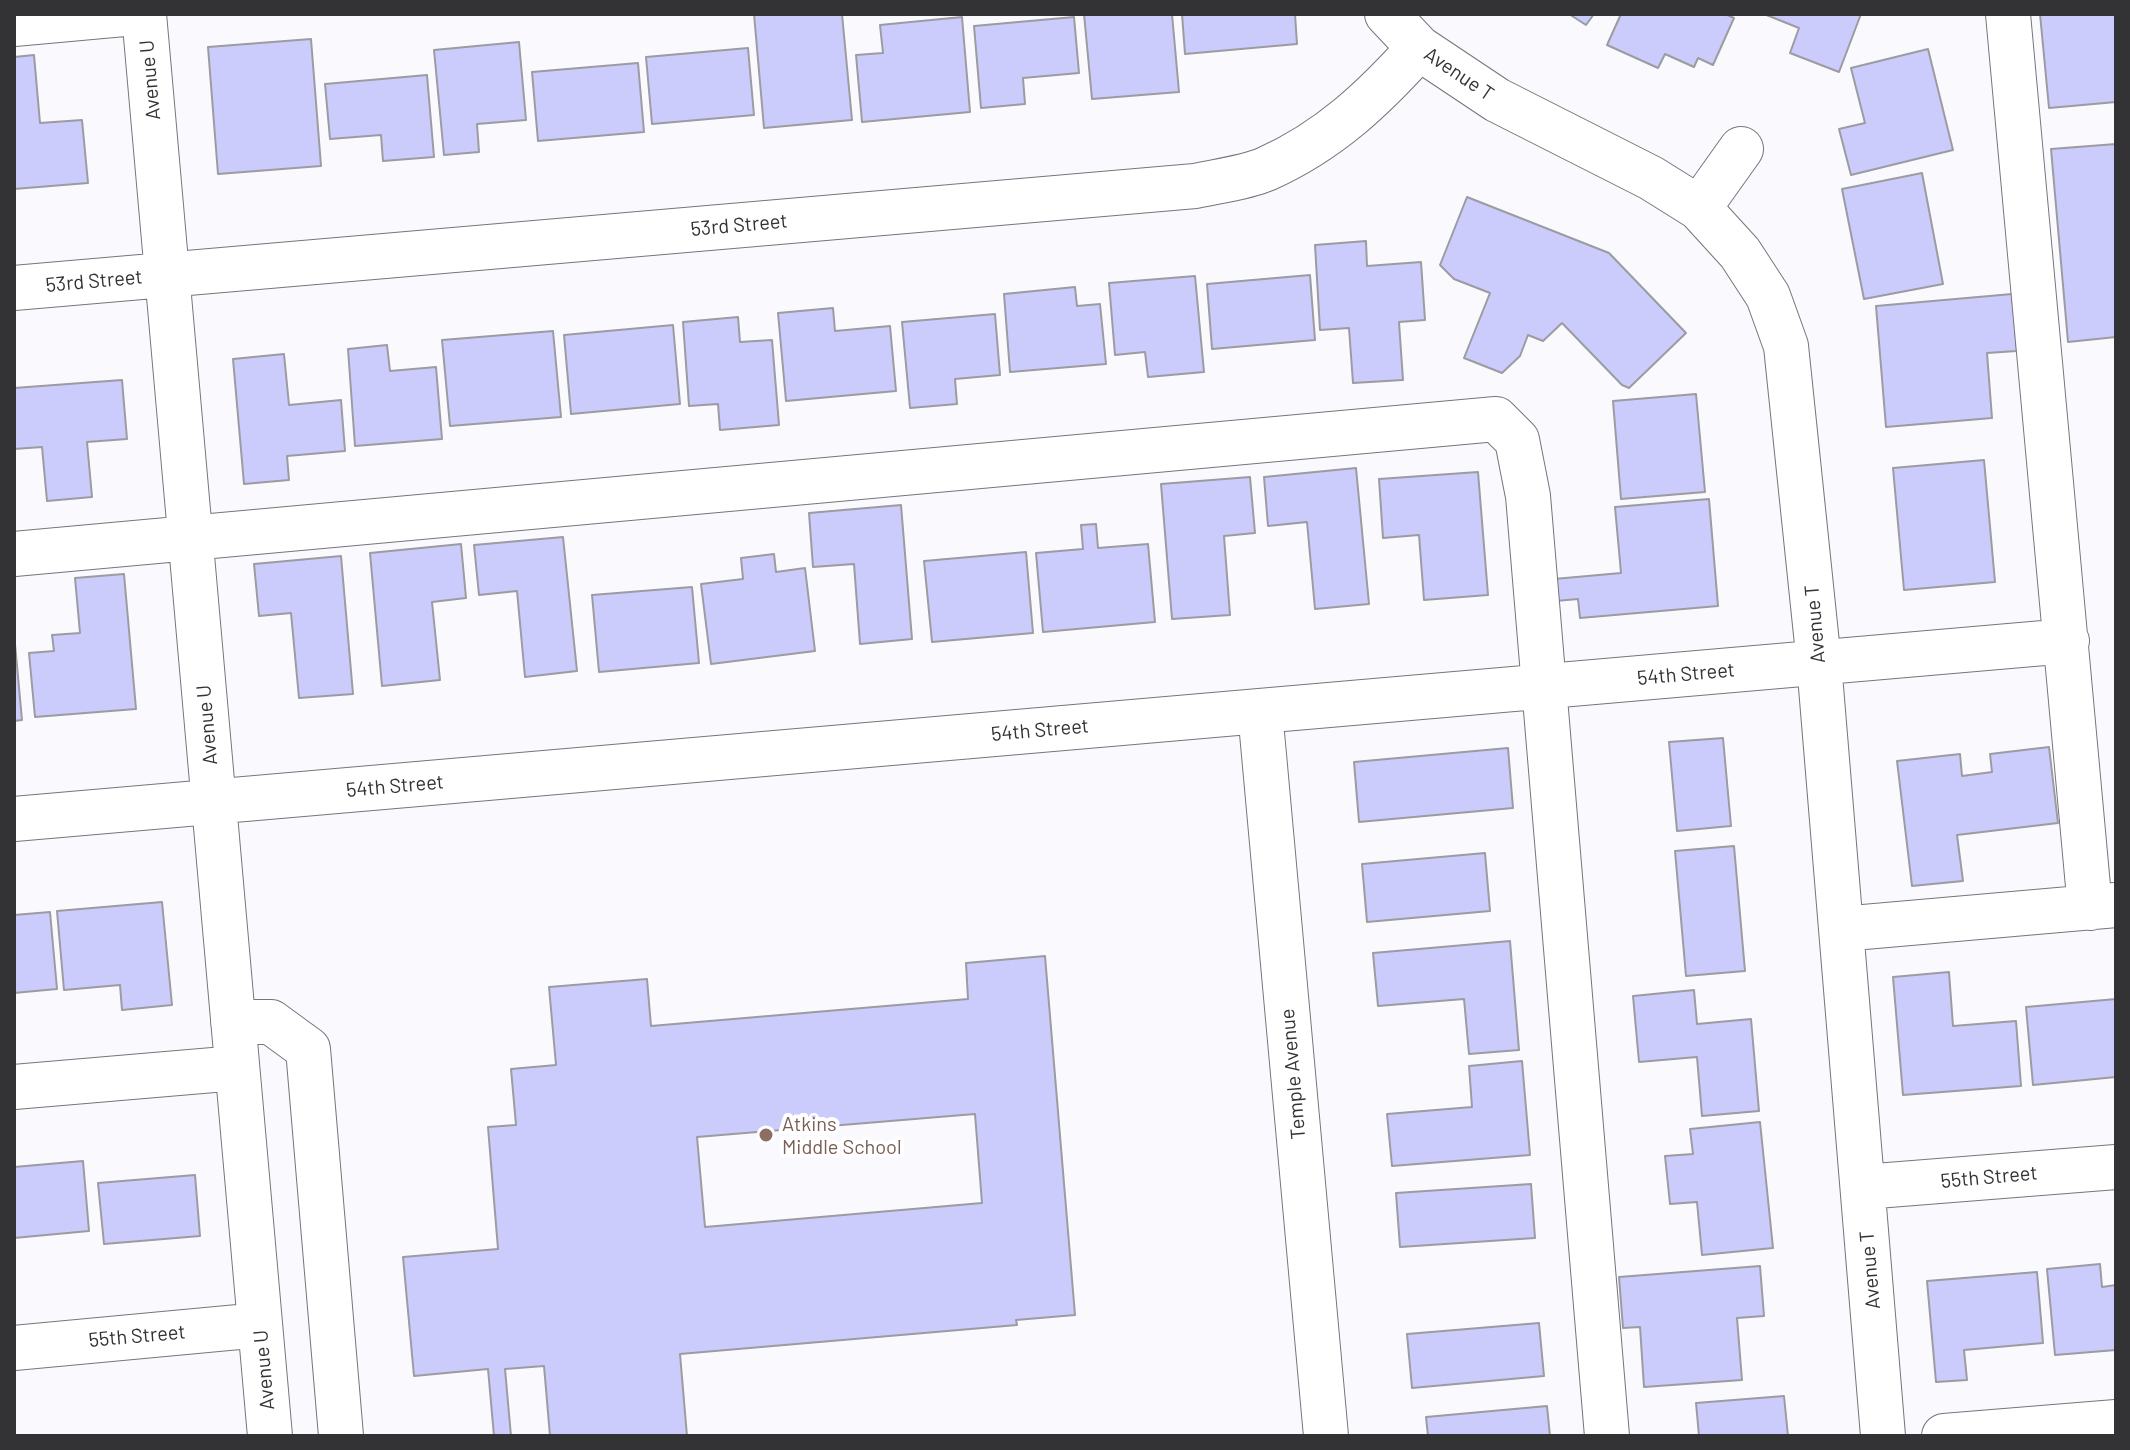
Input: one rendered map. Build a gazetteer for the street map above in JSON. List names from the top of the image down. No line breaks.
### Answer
{"streets":{"street":["Avenue T","Avenue U","53rd Street","54th Street","Temple Avenue","55th Street"]},"crossings":[["Avenue T","53rd Street"],["Avenue T","54th Street"],["Avenue T","55th Street"],["Avenue U","53rd Street"],["Avenue U","54th Street"],["Avenue U","55th Street"],["54th Street","Temple Avenue"]],"places":["Atkins Middle School"]}
